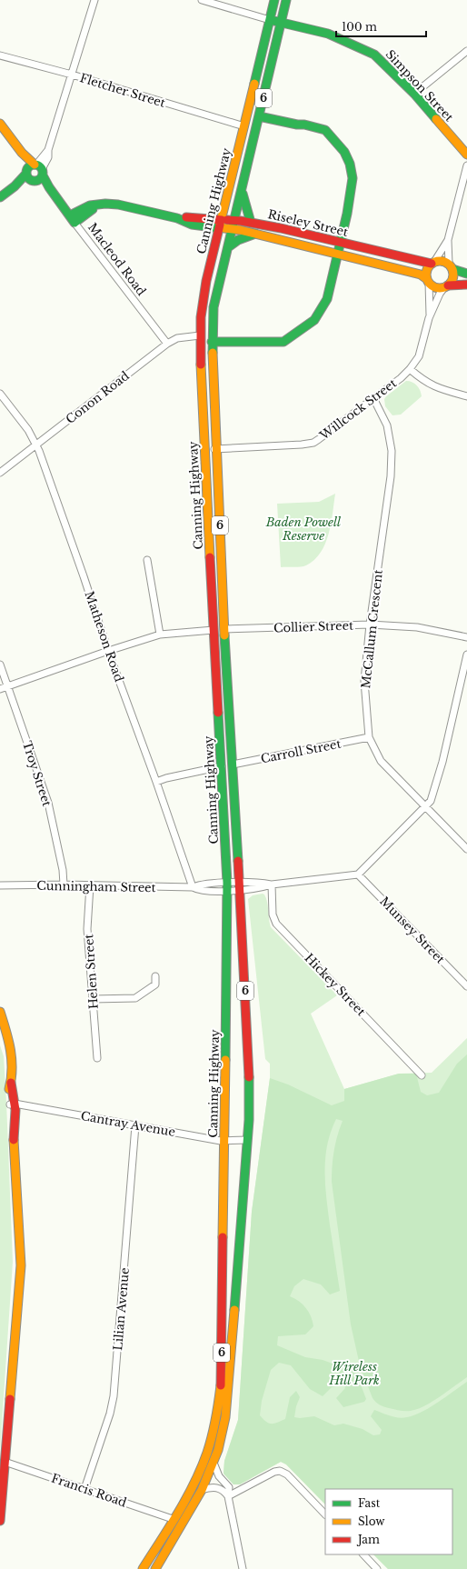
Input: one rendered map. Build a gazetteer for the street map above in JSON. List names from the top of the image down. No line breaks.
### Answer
{"streets":{"main road":["Simpson Street","6","Canning Highway","Riseley Street","Macleod Road"],"street":["Fletcher Street","Conon Road","Willcock Street","Collier Street","McCallum Crescent","Matheson Road","Carroll Street","Troy Street","Cunningham Street","Munsey Street","Helen Street","Hickey Street","Cantray Avenue","Lilian Avenue","Francis Road"]},"crossings":[["Simpson Street","Canning Highway"],["Fletcher Street","Canning Highway"],["Canning Highway","Riseley Street"],["Canning Highway","Conon Road"],["Canning Highway","Willcock Street"],["Canning Highway","Collier Street"],["Canning Highway","Carroll Street"],["Canning Highway","Cunningham Street"],["Canning Highway","Cantray Avenue"],["Canning Highway","Francis Road"],["Riseley Street","Macleod Road"],["Riseley Street","Willcock Street"],["Macleod Road","Conon Road"],["Conon Road","Matheson Road"],["Willcock Street","McCallum Crescent"],["Collier Street","McCallum Crescent"],["McCallum Crescent","Carroll Street"],["Matheson Road","Cunningham Street"],["Troy Street","Cunningham Street"],["Cunningham Street","Munsey Street"],["Cunningham Street","Helen Street"],["Cunningham Street","Hickey Street"],["Cantray Avenue","Lilian Avenue"],["Lilian Avenue","Francis Road"]],"parks":["Baden Powell Reserve","Wireless Hill Park"],"legend":["Fast","Slow","Jam"],"scale_bar":"100 m"}
